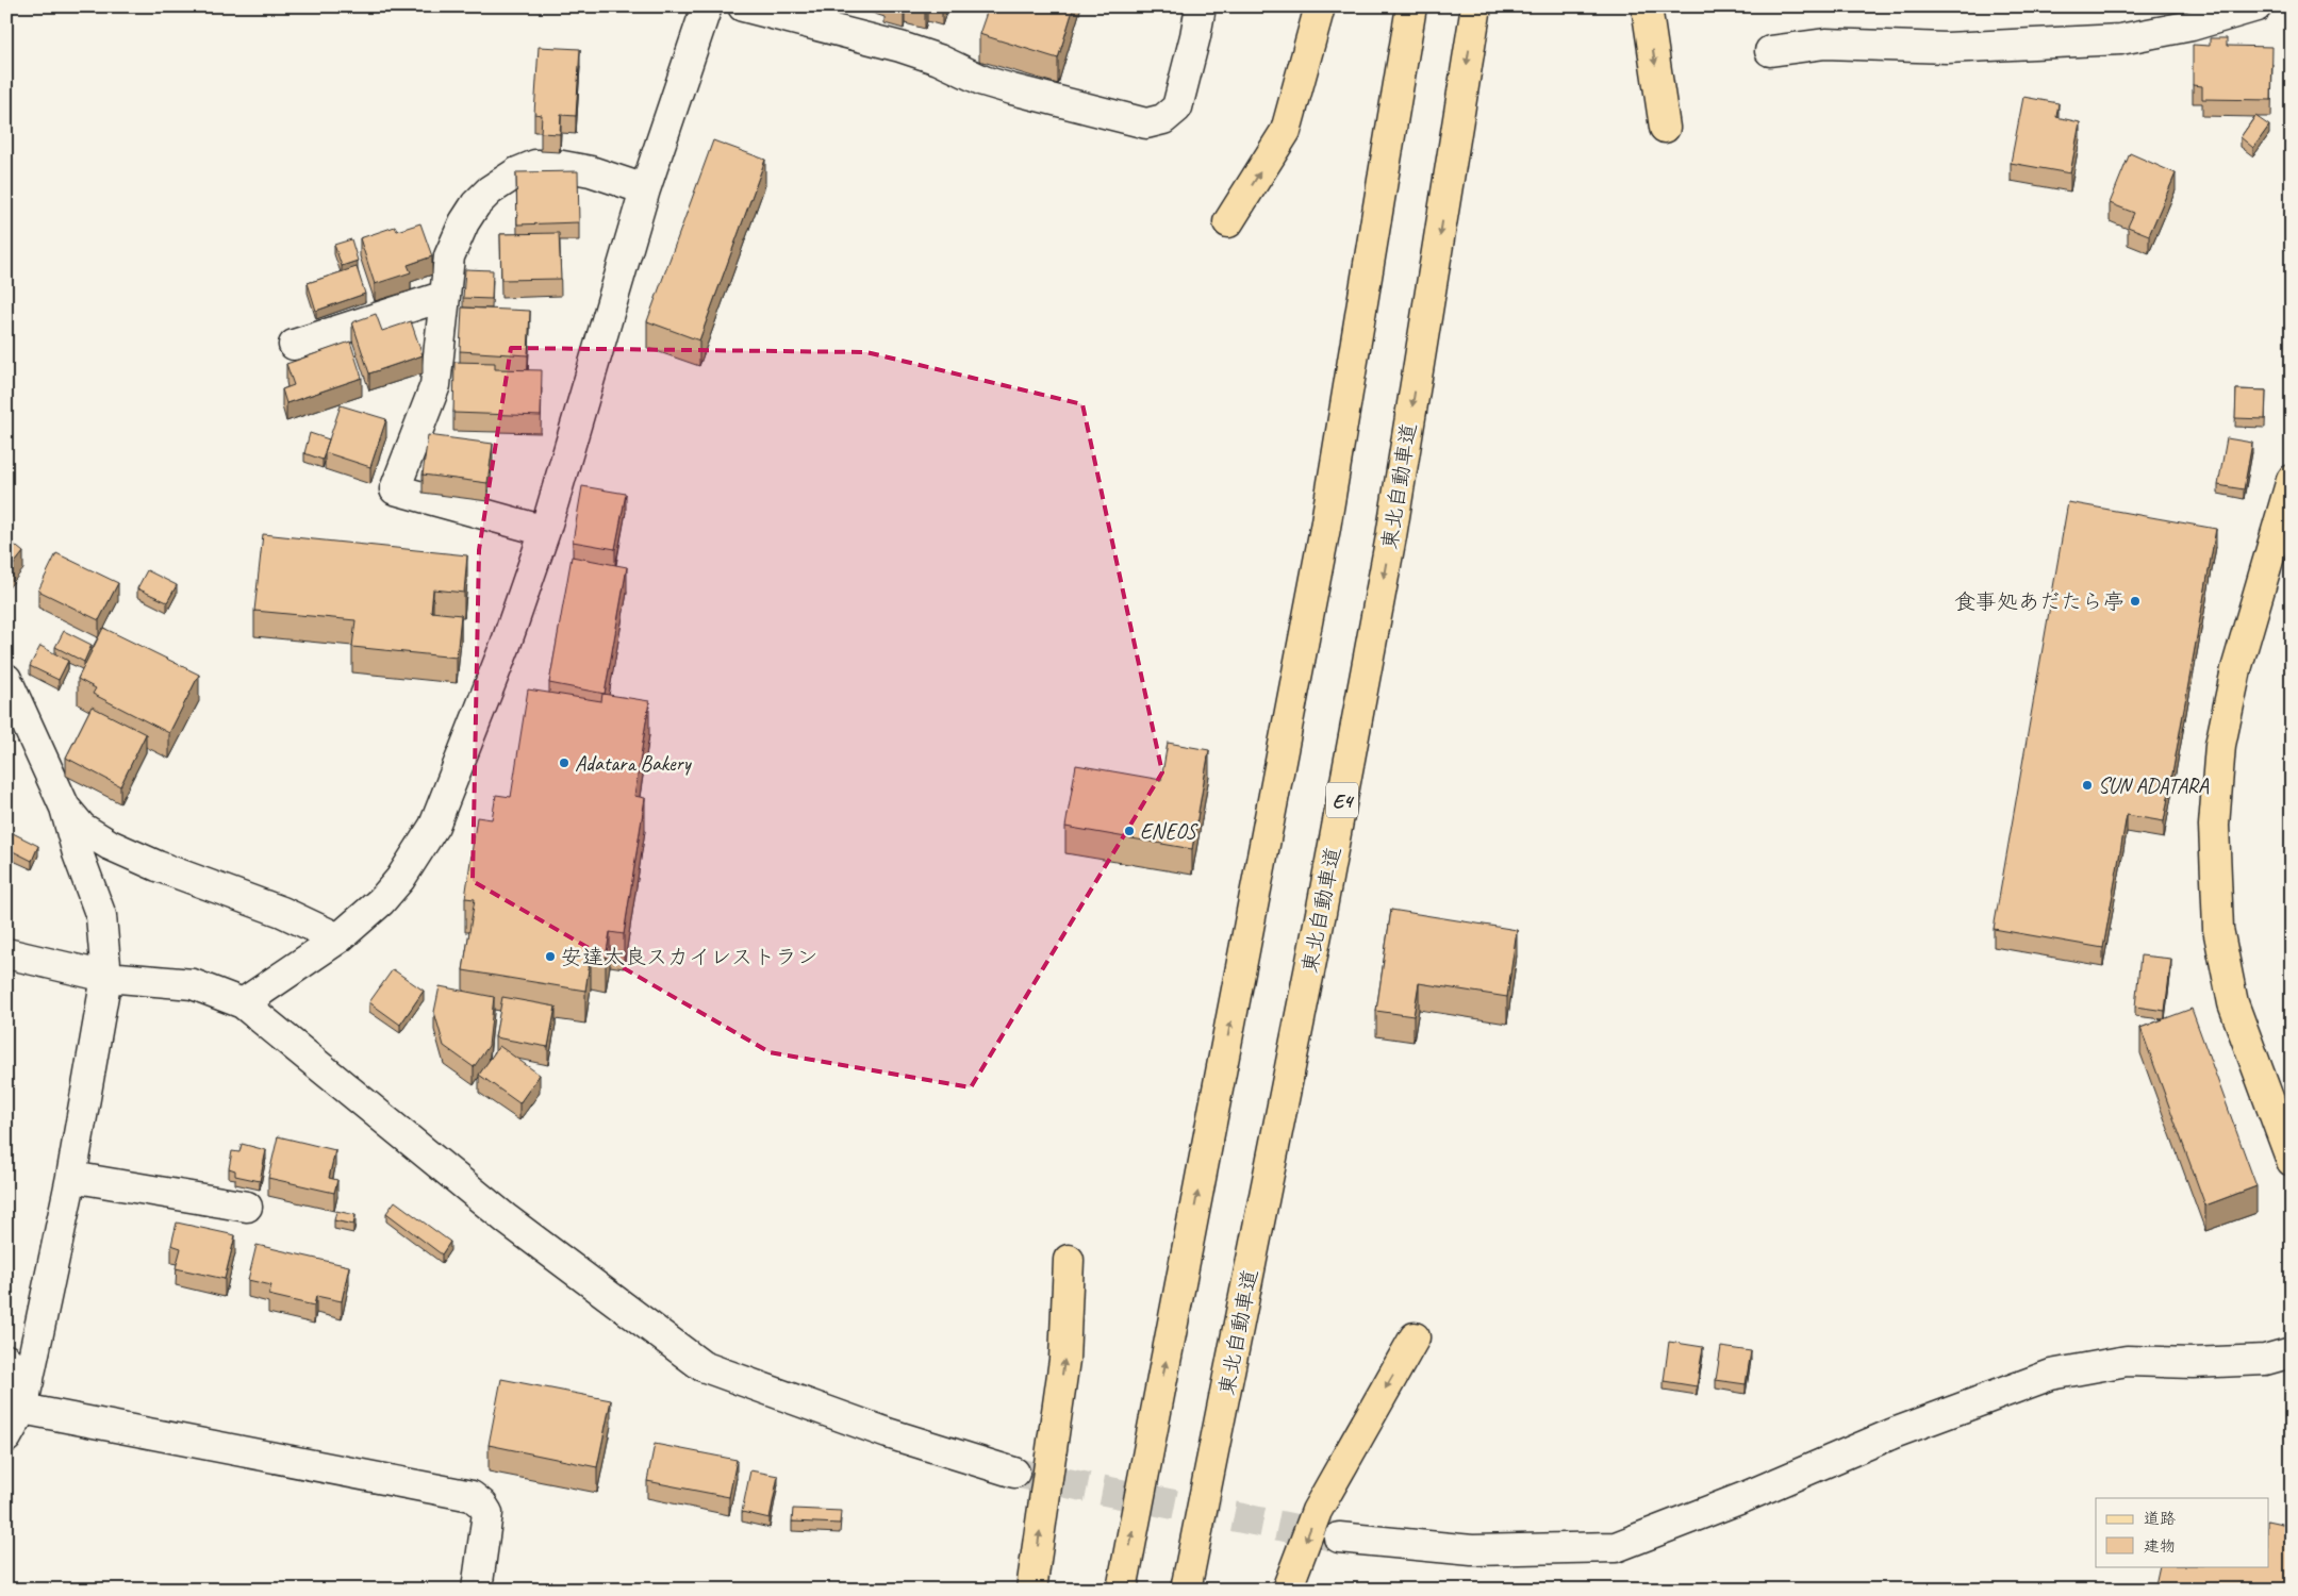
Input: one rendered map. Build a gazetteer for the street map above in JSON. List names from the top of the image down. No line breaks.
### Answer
{"streets":{"main road":["東北自動車道","E4"]},"places":["食事処あだたら亭","Adatara Bakery","SUN ADATARA","ENEOS","安達太良スカイレストラン"],"legend":["道路","建物"]}
